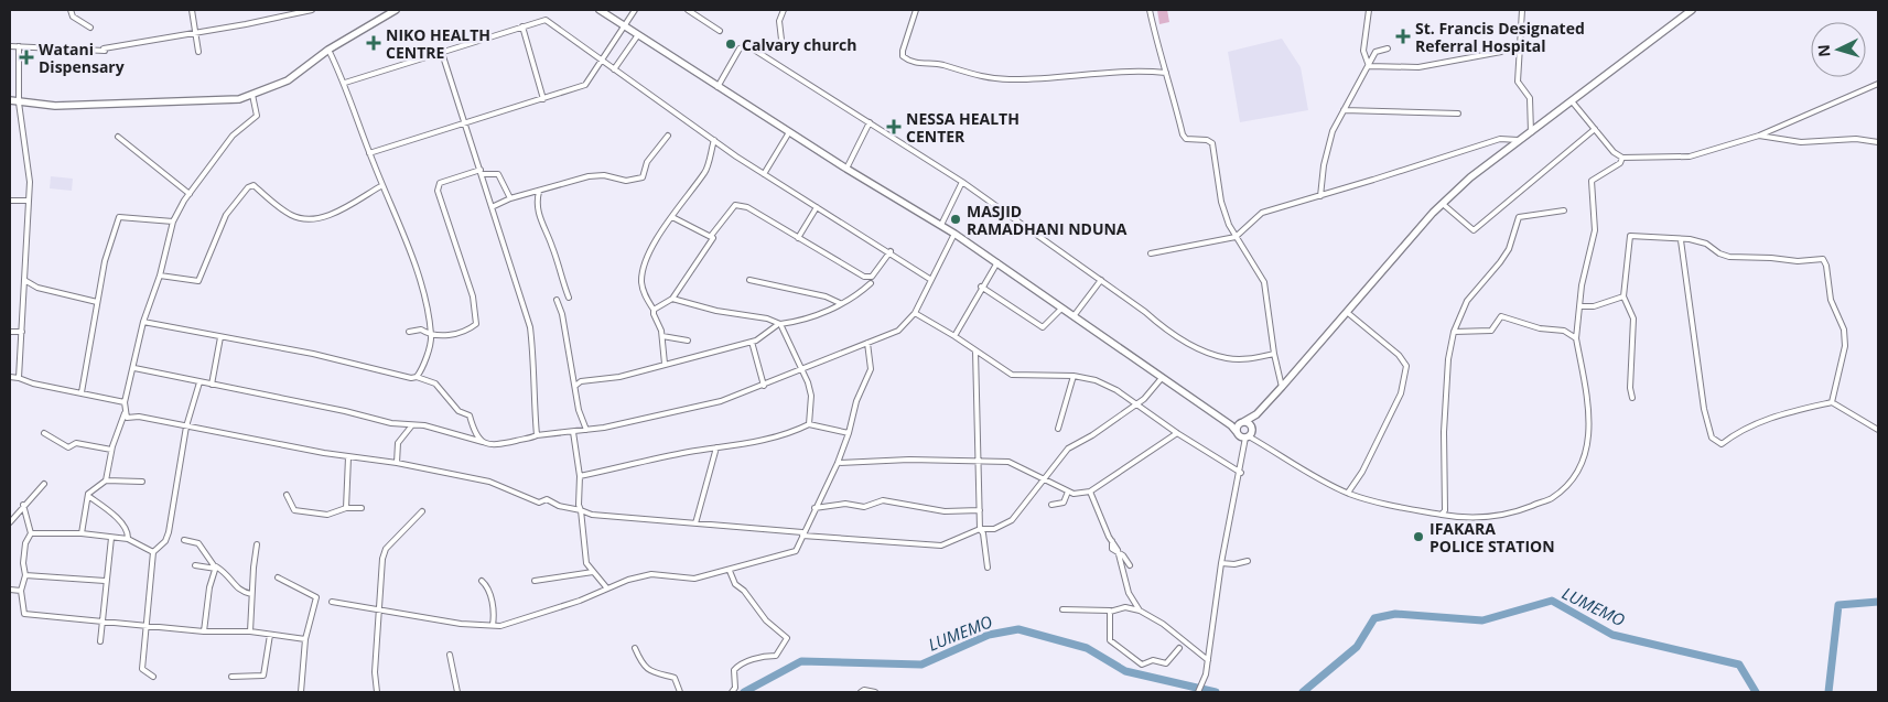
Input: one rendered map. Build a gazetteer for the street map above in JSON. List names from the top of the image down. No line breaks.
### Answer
{"water":["LUMEMO"],"places":{"health":["St. Francis Designated Referral Hospital","NIKO HEALTH CENTRE","Watani Dispensary","NESSA HEALTH CENTER"],"other":["Calvary church","MASJID RAMADHANI NDUNA","IFAKARA POLICE STATION"]},"north":"left"}
